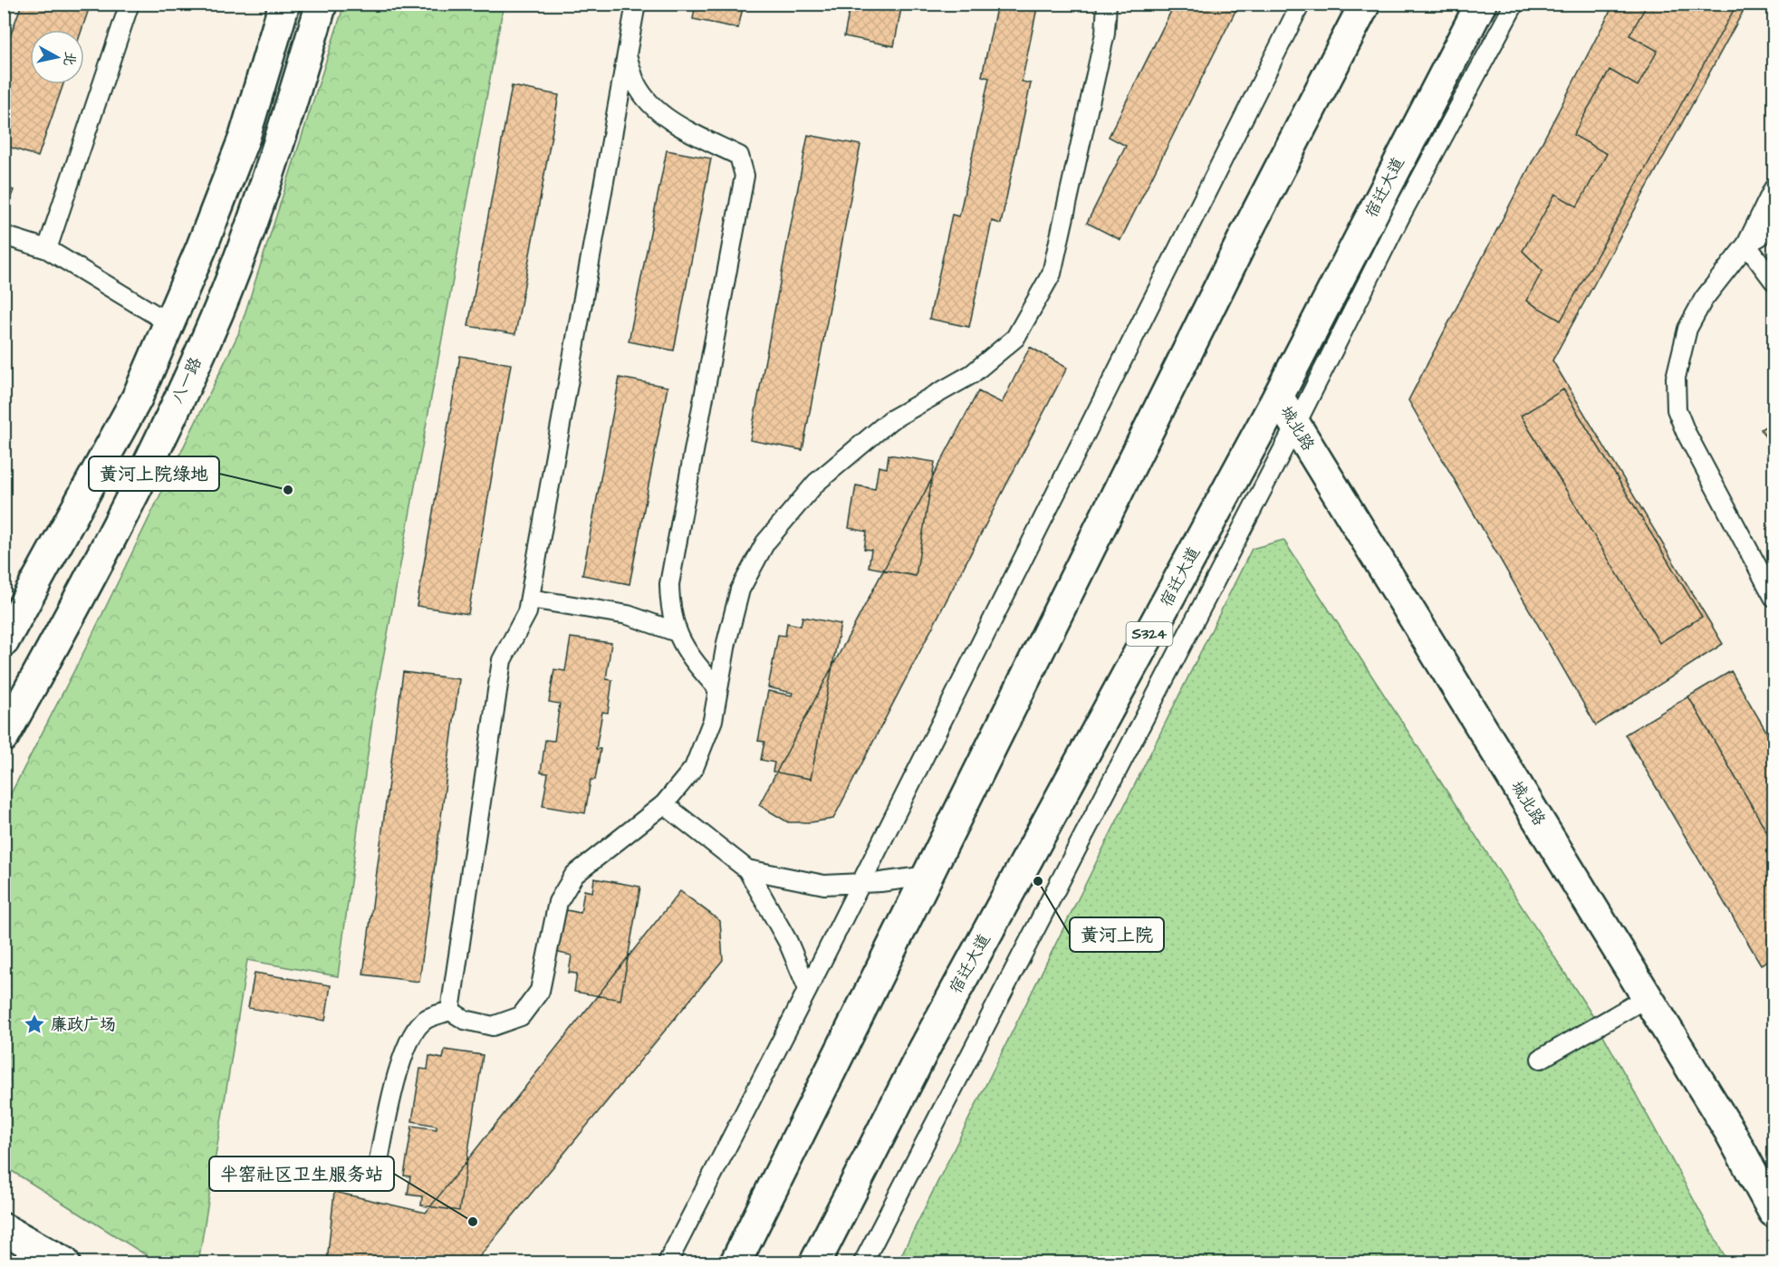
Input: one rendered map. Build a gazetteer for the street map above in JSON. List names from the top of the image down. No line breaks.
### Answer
{"streets":{"main road":["宿迁大道","八一路","城北路","S324"]},"crossings":[["宿迁大道","城北路"]],"places":{"other":["黄河上院绿地","黄河上院","半窑社区卫生服务站"],"place":["廉政广场"]},"north":"right"}
